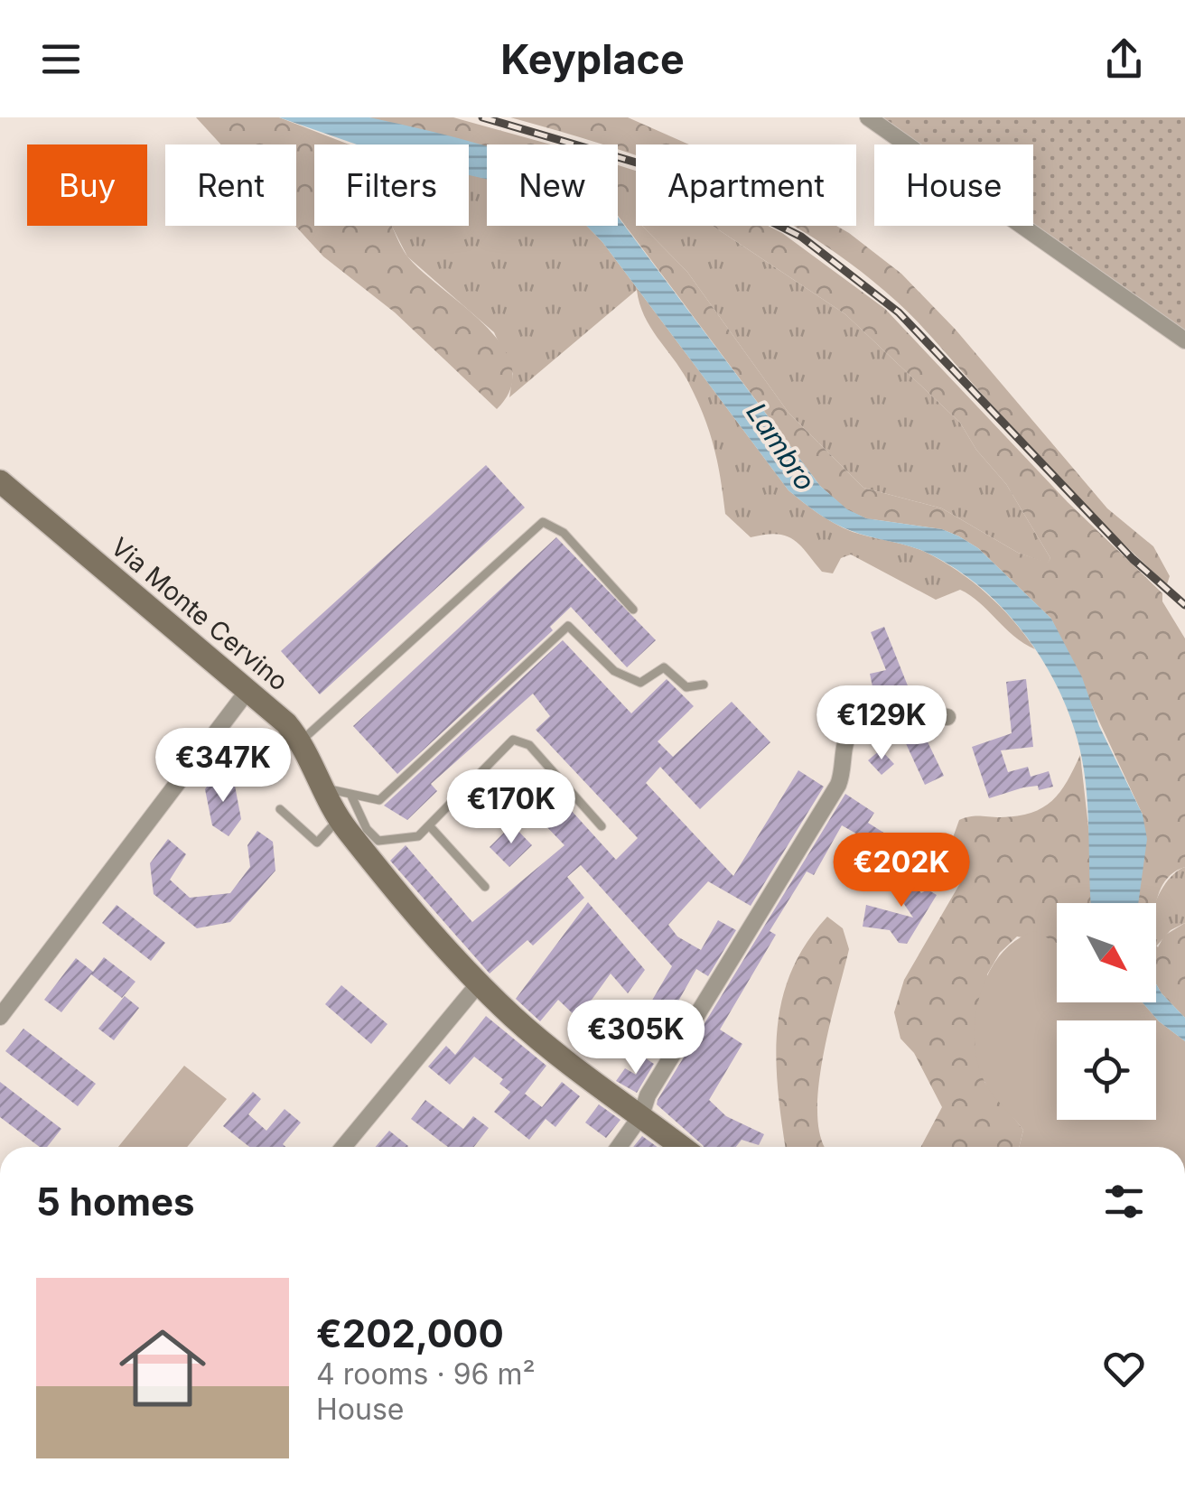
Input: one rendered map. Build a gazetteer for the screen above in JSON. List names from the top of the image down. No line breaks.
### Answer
{"streets":{"street":["Via Monte Cervino"]},"water":["Lambro"],"north":"bottom right","page":{"header":"Keyplace","chip":["Buy","Rent","Filters","New","Apartment","House"],"price":["€129K","€347K","€170K","€202K","€305K"],"heading":"5 homes","list":[{"name":"€202,000","note":"4 rooms · 96 m² · House"}]}}
